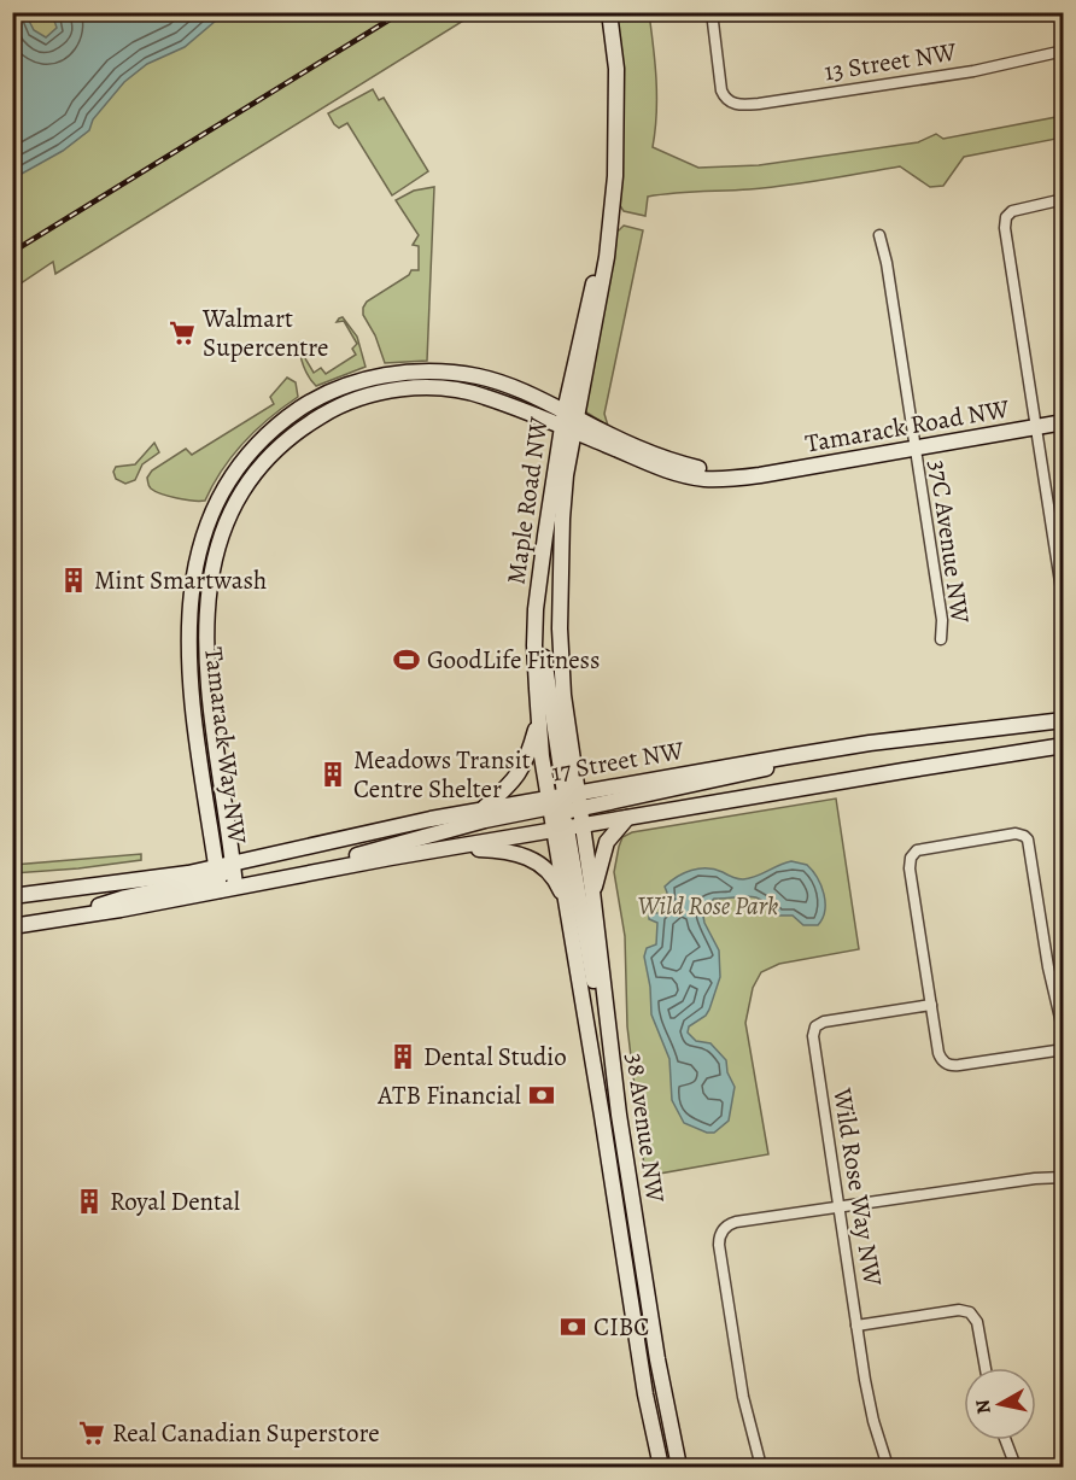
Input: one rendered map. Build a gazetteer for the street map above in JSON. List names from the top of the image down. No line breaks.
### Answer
{"streets":{"main road":["Tamarack Road NW","Maple Road NW","Tamarack Way NW","17 Street NW","38 Avenue NW"],"street":["13 Street NW","37C Avenue NW","Wild Rose Way NW"]},"crossings":[["Tamarack Road NW","Maple Road NW"],["Tamarack Road NW","37C Avenue NW"],["Tamarack Road NW","Tamarack Way NW"],["Maple Road NW","Tamarack Way NW"],["Maple Road NW","17 Street NW"],["Maple Road NW","38 Avenue NW"],["Tamarack Way NW","17 Street NW"],["17 Street NW","38 Avenue NW"]],"parks":["Wild Rose Park"],"places":{"supermarket":["Walmart Supercentre","Real Canadian Superstore"],"building":["Mint Smartwash","Meadows Transit Centre Shelter","Dental Studio","Royal Dental"],"sports":["GoodLife Fitness"],"bank":["ATB Financial","CIBC"]},"north":"left"}
